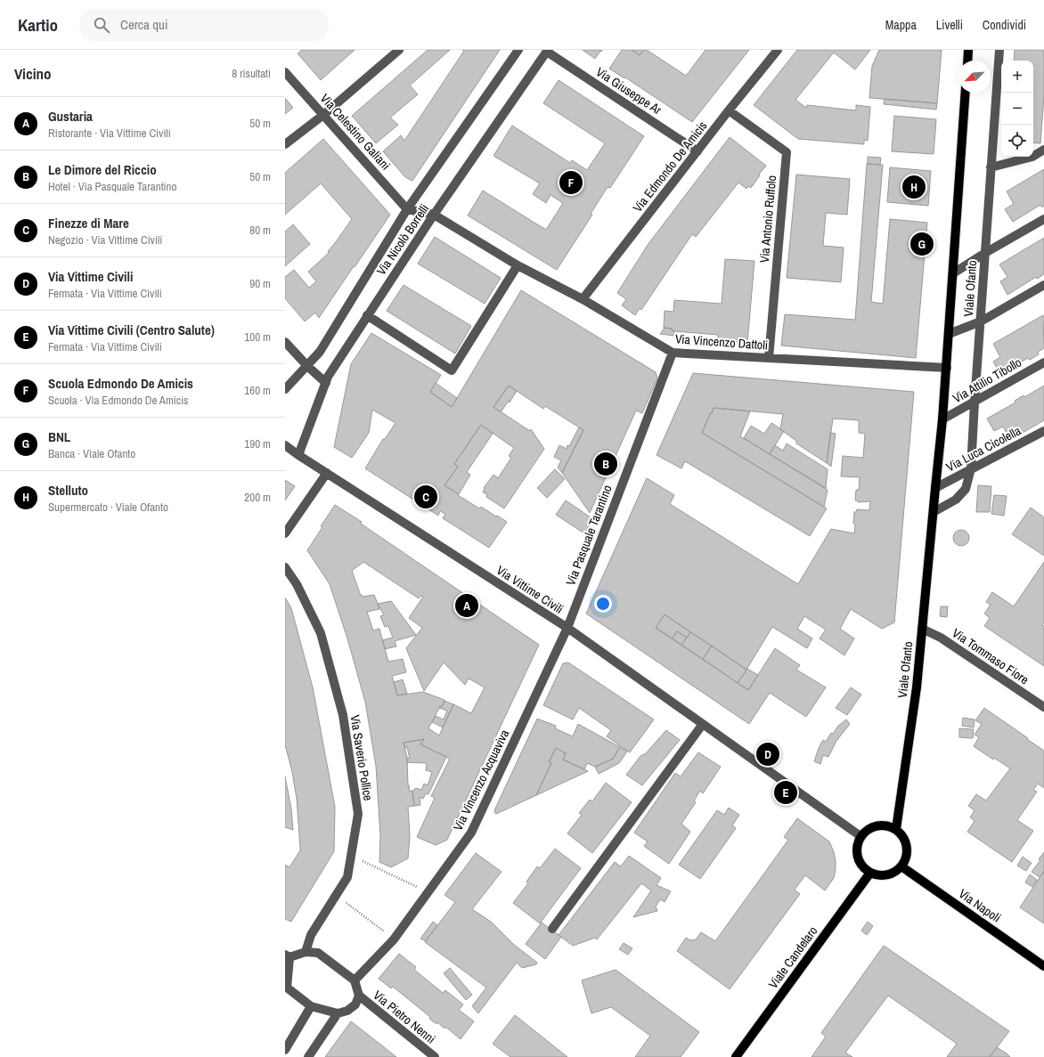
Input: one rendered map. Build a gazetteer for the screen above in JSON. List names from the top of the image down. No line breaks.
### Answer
{"streets":{"main road":["Viale Ofanto","Via Napoli","Viale Candelaro"],"street":["Via Giuseppe Ar","Via Celestino Galiani","Via Edmondo De Amicis","Via Antonio Ruffolo","Via Nicolò Borrelli","Via Vincenzo Dattoli","Via Attilio Tibollo","Via Luca Cicolella","Via Pasquale Tarantino","Via Vittime Civili","Via Tommaso Fiore","Via Saverio Pollice","Via Vincenzo Acquaviva","Via Pietro Nenni"]},"crossings":[["Via Giuseppe Ar","Via Edmondo De Amicis"],["Via Giuseppe Ar","Via Nicolò Borrelli"],["Via Celestino Galiani","Via Nicolò Borrelli"],["Via Celestino Galiani","Via Vincenzo Dattoli"],["Via Edmondo De Amicis","Via Antonio Ruffolo"],["Via Edmondo De Amicis","Via Vincenzo Dattoli"],["Via Antonio Ruffolo","Via Vincenzo Dattoli"],["Via Nicolò Borrelli","Via Vincenzo Dattoli"],["Via Nicolò Borrelli","Via Vittime Civili"],["Viale Ofanto","Via Vincenzo Dattoli"],["Viale Ofanto","Via Attilio Tibollo"],["Viale Ofanto","Via Luca Cicolella"],["Viale Ofanto","Via Vittime Civili"],["Viale Ofanto","Via Tommaso Fiore"],["Viale Ofanto","Via Napoli"],["Viale Ofanto","Viale Candelaro"],["Via Vincenzo Dattoli","Via Pasquale Tarantino"],["Via Pasquale Tarantino","Via Vittime Civili"],["Via Pasquale Tarantino","Via Vincenzo Acquaviva"],["Via Vittime Civili","Via Vincenzo Acquaviva"],["Via Vittime Civili","Via Napoli"],["Via Vittime Civili","Viale Candelaro"],["Via Napoli","Viale Candelaro"]],"north":"bottom left","page":{"header":"Kartio","search":"Cerca qui","nav":["Mappa","Livelli","Condividi"],"heading":["Vicino","8 risultati"],"map_buttons":["+","−"],"list":[{"mark":"A","name":"Gustaria","note":"Ristorante · Via Vittime Civili","value":"50 m"},{"mark":"B","name":"Le Dimore del Riccio","note":"Hotel · Via Pasquale Tarantino","value":"50 m"},{"mark":"C","name":"Finezze di Mare","note":"Negozio · Via Vittime Civili","value":"80 m"},{"mark":"D","name":"Via Vittime Civili","note":"Fermata · Via Vittime Civili","value":"90 m"},{"mark":"E","name":"Via Vittime Civili (Centro Salute)","note":"Fermata · Via Vittime Civili","value":"100 m"},{"mark":"F","name":"Scuola Edmondo De Amicis","note":"Scuola · Via Edmondo De Amicis","value":"160 m"},{"mark":"G","name":"BNL","note":"Banca · Viale Ofanto","value":"190 m"},{"mark":"H","name":"Stelluto","note":"Supermercato · Viale Ofanto","value":"200 m"}],"pins":["F","H","G","B","C","A","D","E"]}}
